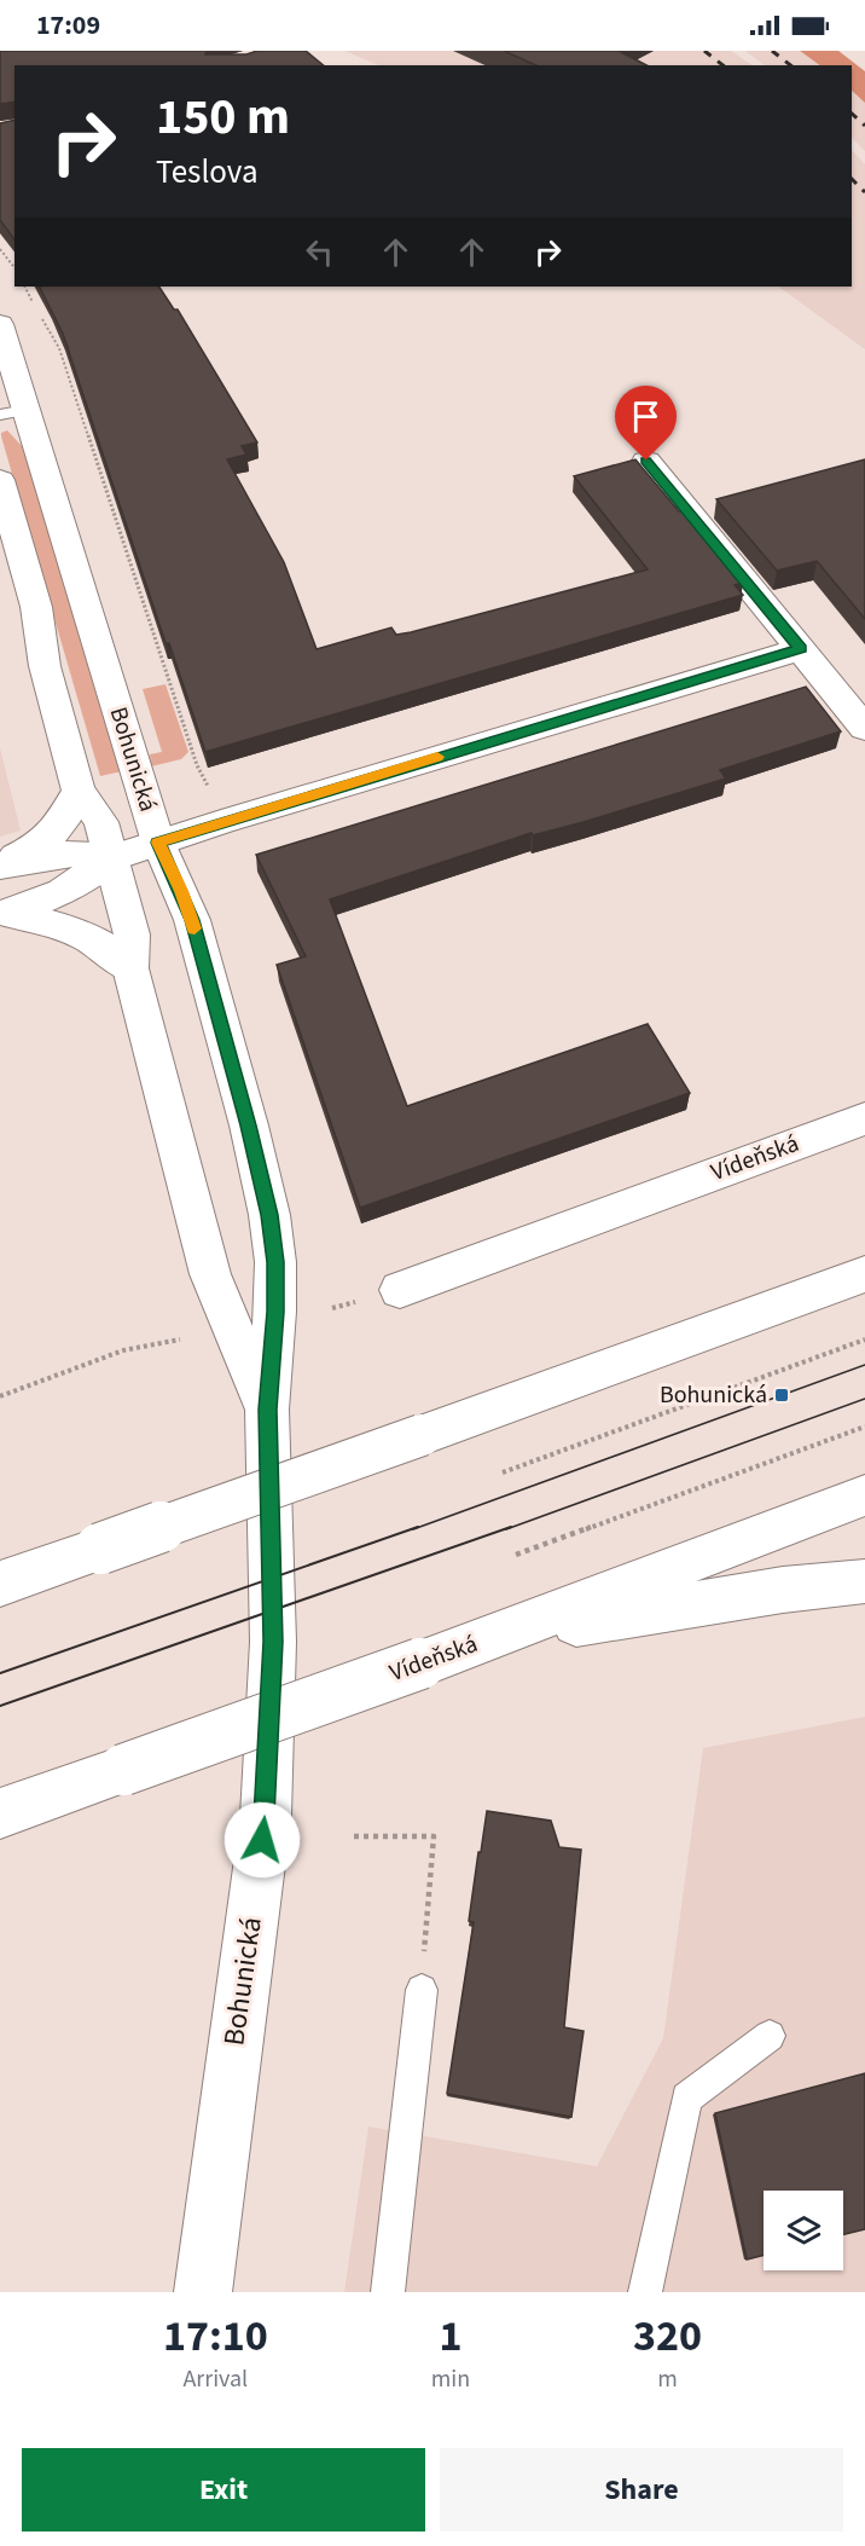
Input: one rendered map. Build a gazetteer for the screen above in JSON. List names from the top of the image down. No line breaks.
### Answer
{"streets":{"main road":["Bohunická","Vídeňská"]},"places":{"transit":["Bohunická"]},"page":{"status":"17:09","turn":["150 m","Teslova"],"eta":["17:10","Arrival","1","min","320","m"],"buttons":["Exit","Share"]}}
